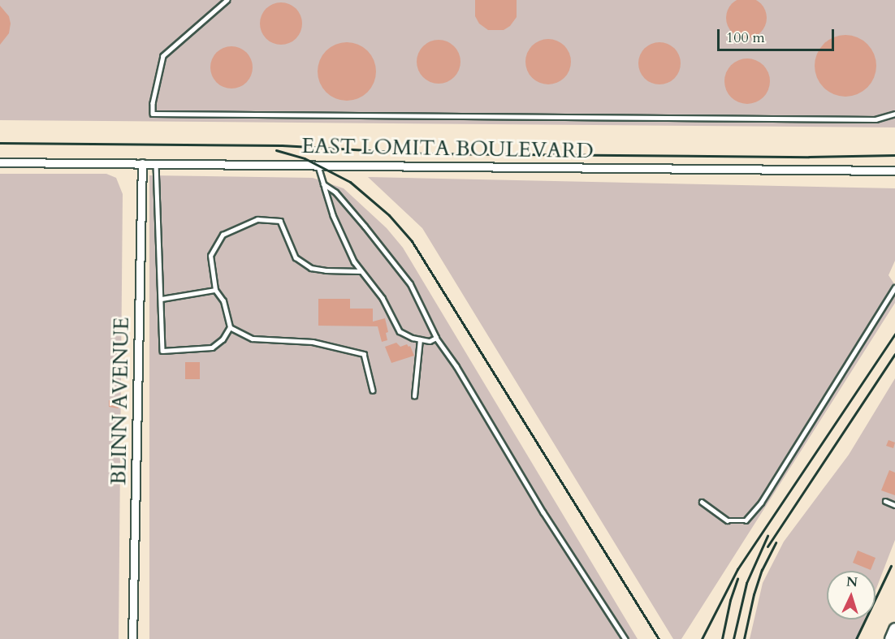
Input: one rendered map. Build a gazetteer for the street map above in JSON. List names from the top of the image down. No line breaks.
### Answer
{"streets":{"street":["EAST LOMITA BOULEVARD","BLINN AVENUE"]},"crossings":[["EAST LOMITA BOULEVARD","BLINN AVENUE"]],"scale_bar":"100 m","north":"top"}
